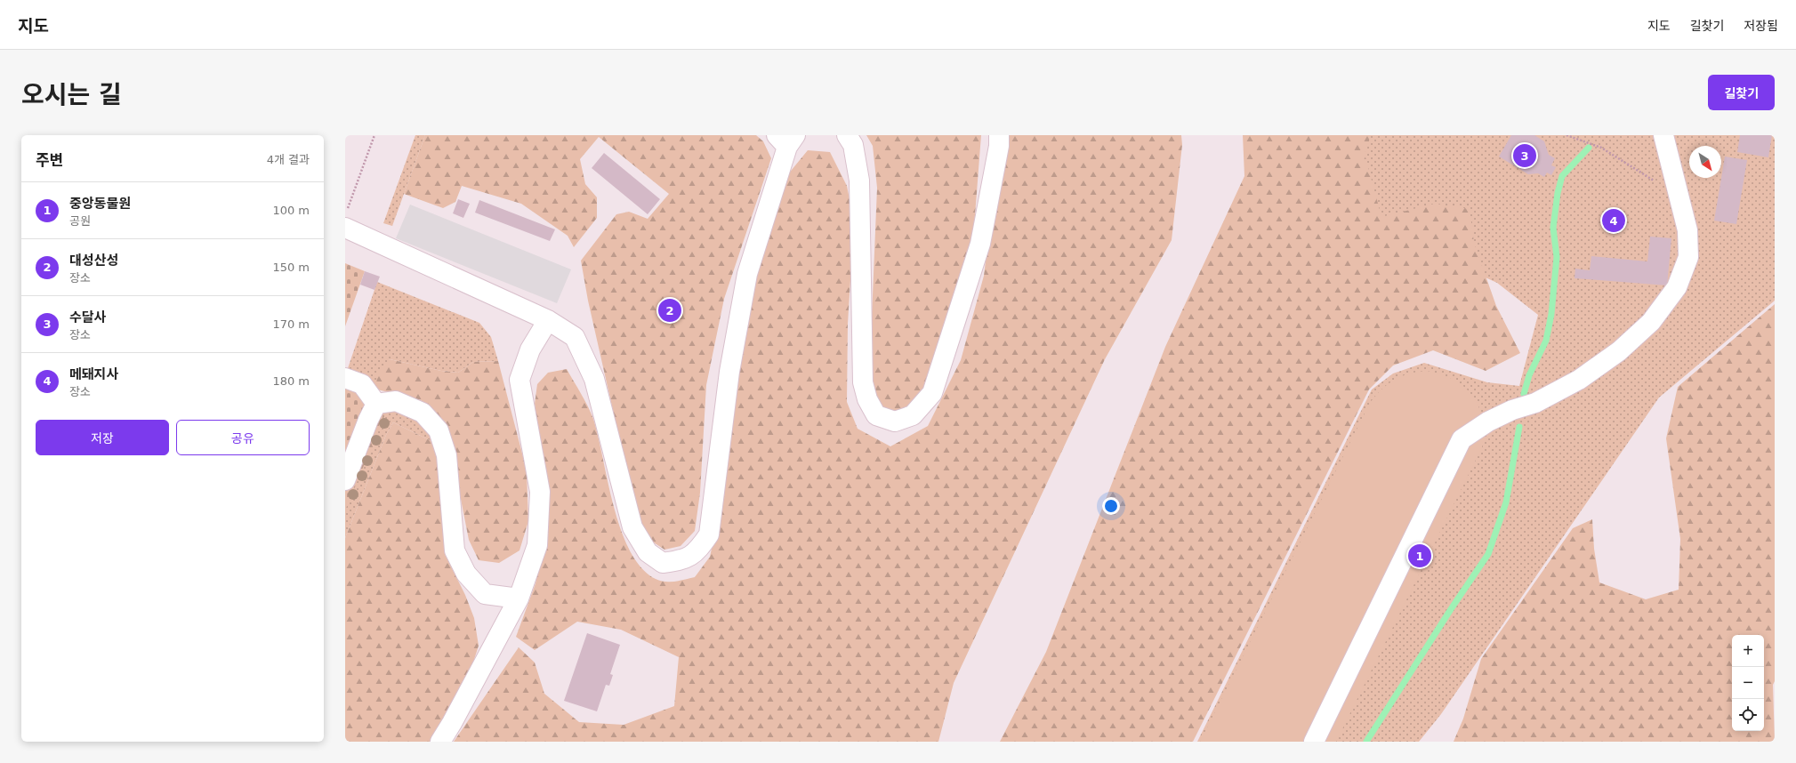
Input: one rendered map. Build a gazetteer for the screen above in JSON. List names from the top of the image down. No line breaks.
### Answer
{"north":"bottom right","page":{"header":"지도","nav":["지도","길찾기","저장됨"],"title":"오시는 길","buttons":["길찾기",["저장","공유"]],"heading":["주변","4개 결과"],"pins":["3","4","2","1"],"list":[{"mark":"1","name":"중앙동물원","note":"공원","value":"100 m"},{"mark":"2","name":"대성산성","note":"장소","value":"150 m"},{"mark":"3","name":"수달사","note":"장소","value":"170 m"},{"mark":"4","name":"메돼지사","note":"장소","value":"180 m"}],"map_buttons":["+","−"]}}
